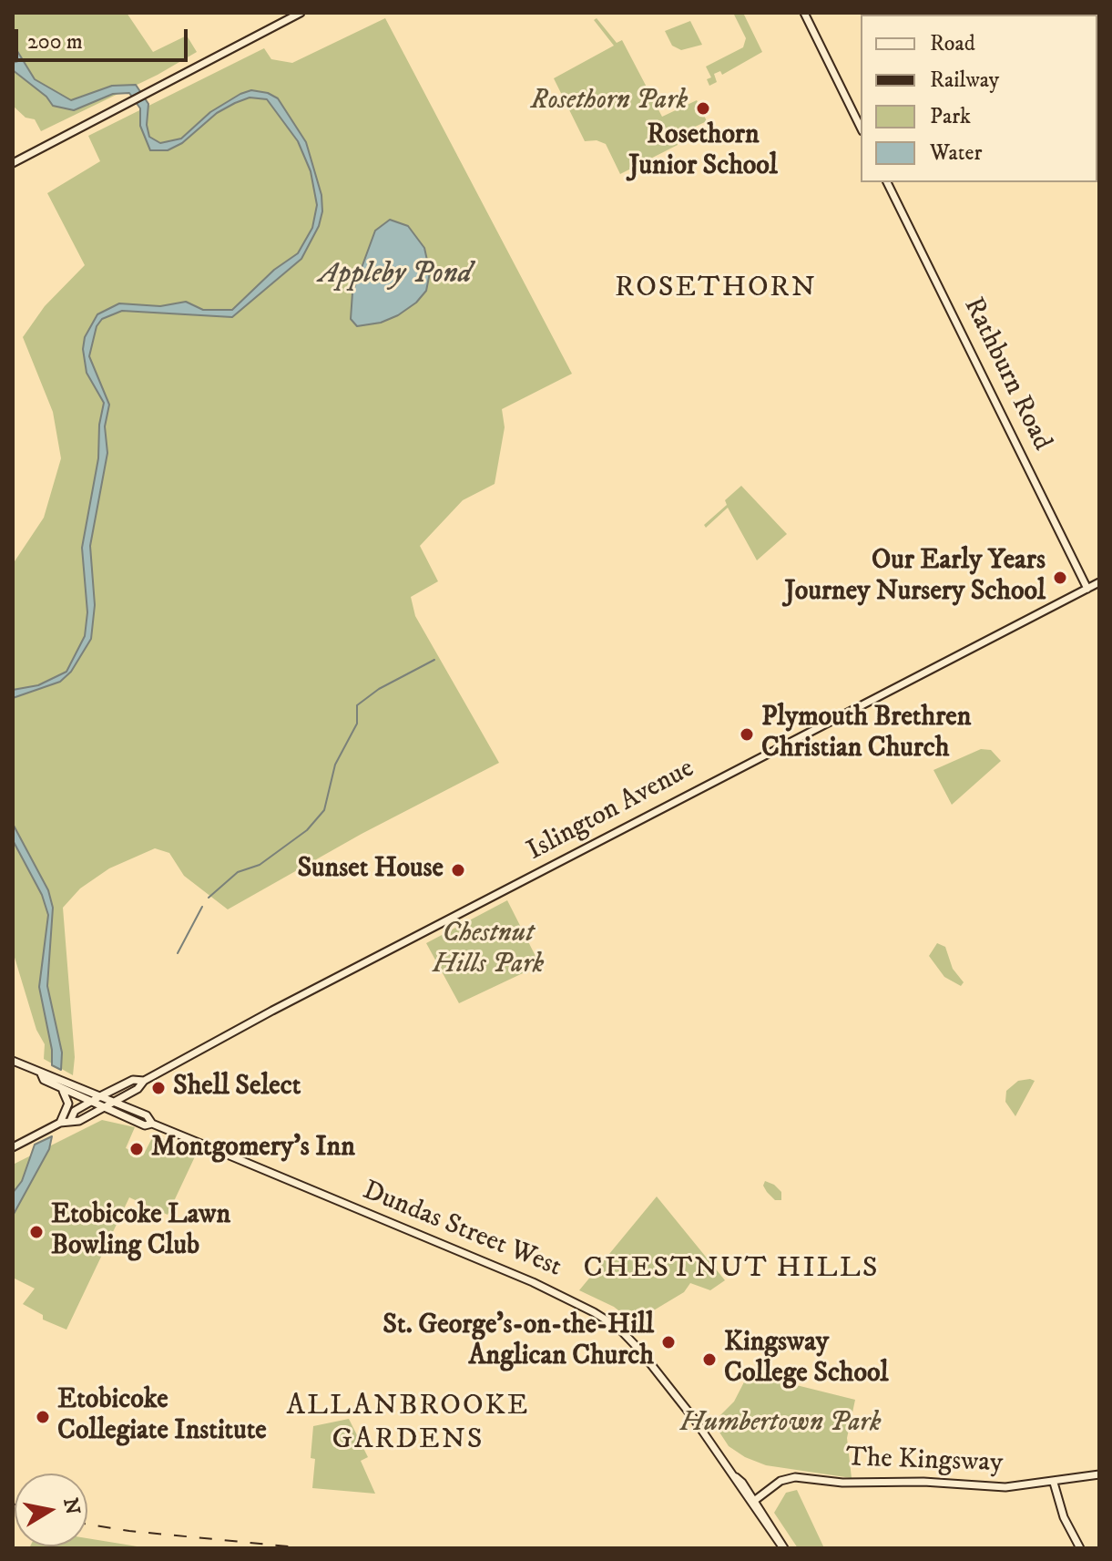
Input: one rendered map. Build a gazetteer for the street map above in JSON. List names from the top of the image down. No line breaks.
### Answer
{"streets":{"main road":["Rathburn Road","Islington Avenue","Dundas Street West","The Kingsway"]},"crossings":[["Rathburn Road","Islington Avenue"],["Islington Avenue","Dundas Street West"],["Dundas Street West","The Kingsway"]],"districts":["ROSETHORN","CHESTNUT HILLS","ALLANBROOKE GARDENS"],"water":["Appleby Pond"],"parks":["Rosethorn Park","Chestnut Hills Park","Humbertown Park"],"places":["Rosethorn Junior School","Our Early Years Journey Nursery School","Plymouth Brethren Christian Church","Sunset House","Shell Select","Montgomery's Inn","Etobicoke Lawn Bowling Club","St. George’s-on-the-Hill Anglican Church","Kingsway College School","Etobicoke Collegiate Institute"],"legend":["Road","Railway","Park","Water"],"scale_bar":"200 m","north":"right"}
